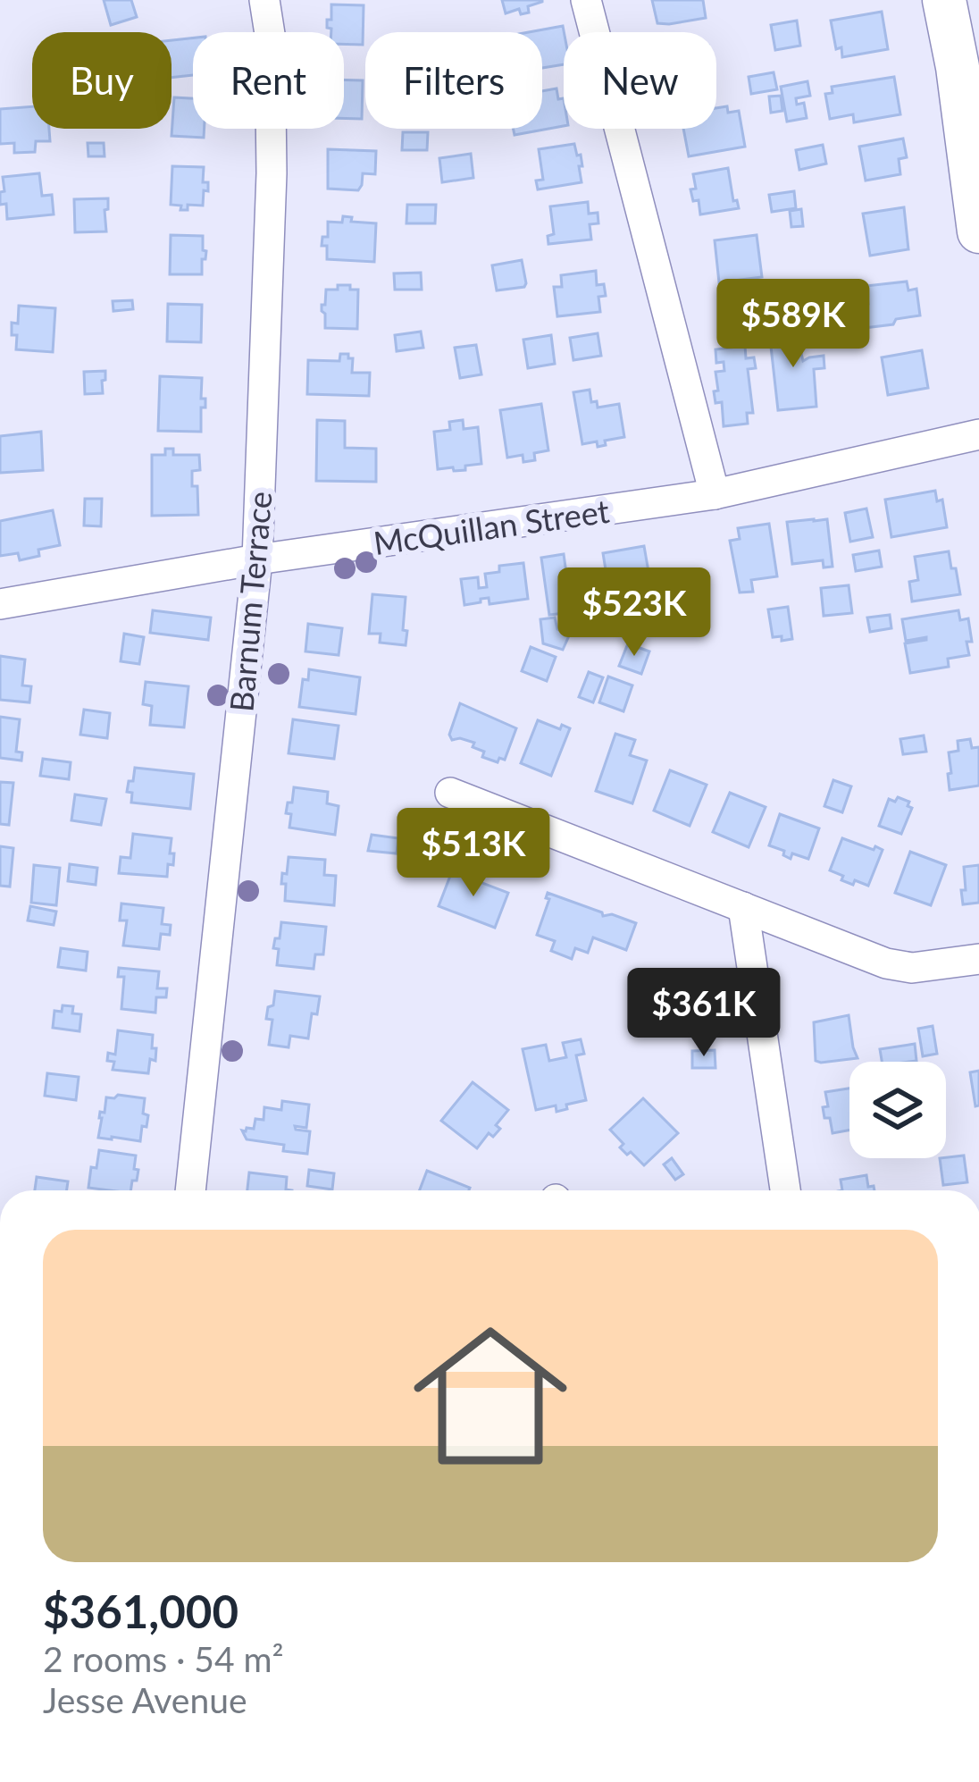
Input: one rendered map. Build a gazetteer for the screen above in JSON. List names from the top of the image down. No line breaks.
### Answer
{"streets":{"street":["McQuillan Street","Barnum Terrace"]},"crossings":[["McQuillan Street","Barnum Terrace"]],"page":{"chip":["Buy","Rent","Filters","New"],"price":["$589K","$523K","$513K","$361K"],"list":[{"name":"$361,000","note":"2 rooms · 54 m² · Jesse Avenue"}]}}
